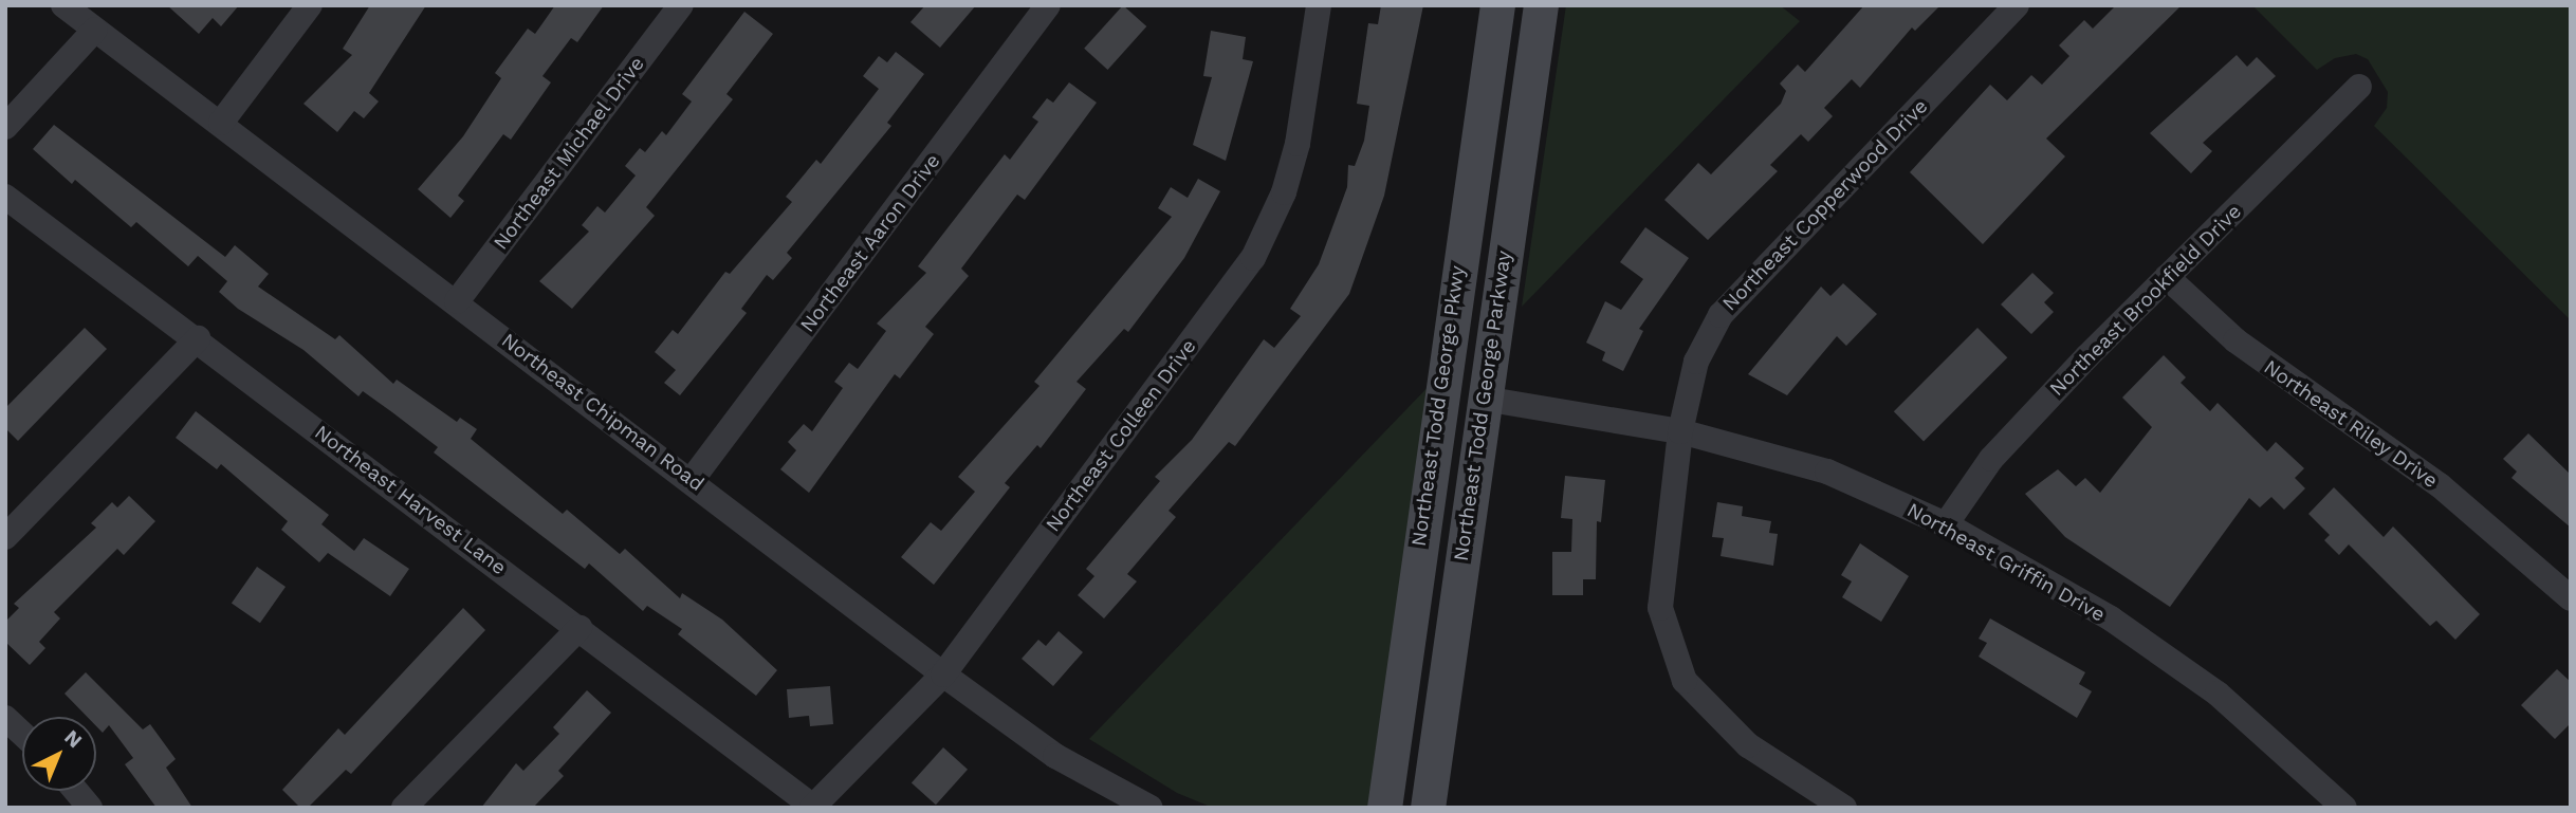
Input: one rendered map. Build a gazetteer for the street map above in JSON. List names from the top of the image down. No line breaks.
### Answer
{"streets":{"main road":["Northeast Todd George Pkwy","Northeast Todd George Parkway"],"street":["Northeast Michael Drive","Northeast Copperwood Drive","Northeast Aaron Drive","Northeast Brookfield Drive","Northeast Chipman Road","Northeast Riley Drive","Northeast Colleen Drive","Northeast Harvest Lane","Northeast Griffin Drive"]},"crossings":[["Northeast Michael Drive","Northeast Chipman Road"],["Northeast Copperwood Drive","Northeast Griffin Drive"],["Northeast Aaron Drive","Northeast Chipman Road"],["Northeast Brookfield Drive","Northeast Riley Drive"],["Northeast Brookfield Drive","Northeast Griffin Drive"],["Northeast Todd George Parkway","Northeast Griffin Drive"],["Northeast Chipman Road","Northeast Colleen Drive"],["Northeast Colleen Drive","Northeast Harvest Lane"]],"north":"top right"}
